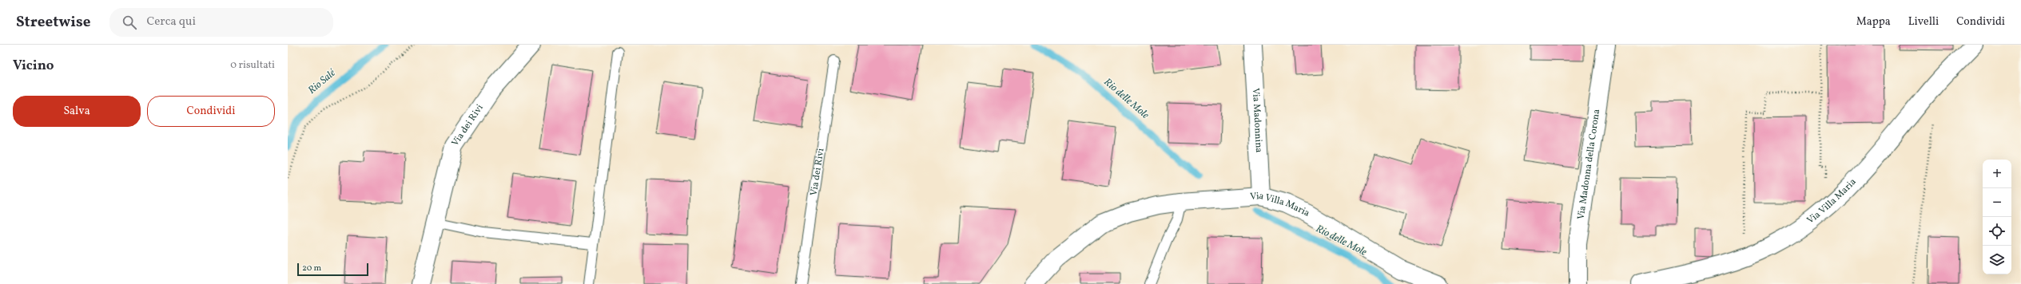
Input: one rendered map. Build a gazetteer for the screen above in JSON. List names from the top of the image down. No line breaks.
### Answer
{"streets":{"street":["Via Madonnina","Via dei Rivi","Via Madonna della Corona","Via Villa Maria"]},"crossings":[["Via Madonnina","Via Villa Maria"]],"water":["Rio Salé","Rio delle Mole"],"scale_bar":"20 m","page":{"header":"Streetwise","search":"Cerca qui","nav":["Mappa","Livelli","Condividi"],"heading":["Vicino","0 risultati"],"buttons":["Salva","Condividi"],"map_buttons":["+","−"],"scale":"20 m"}}
